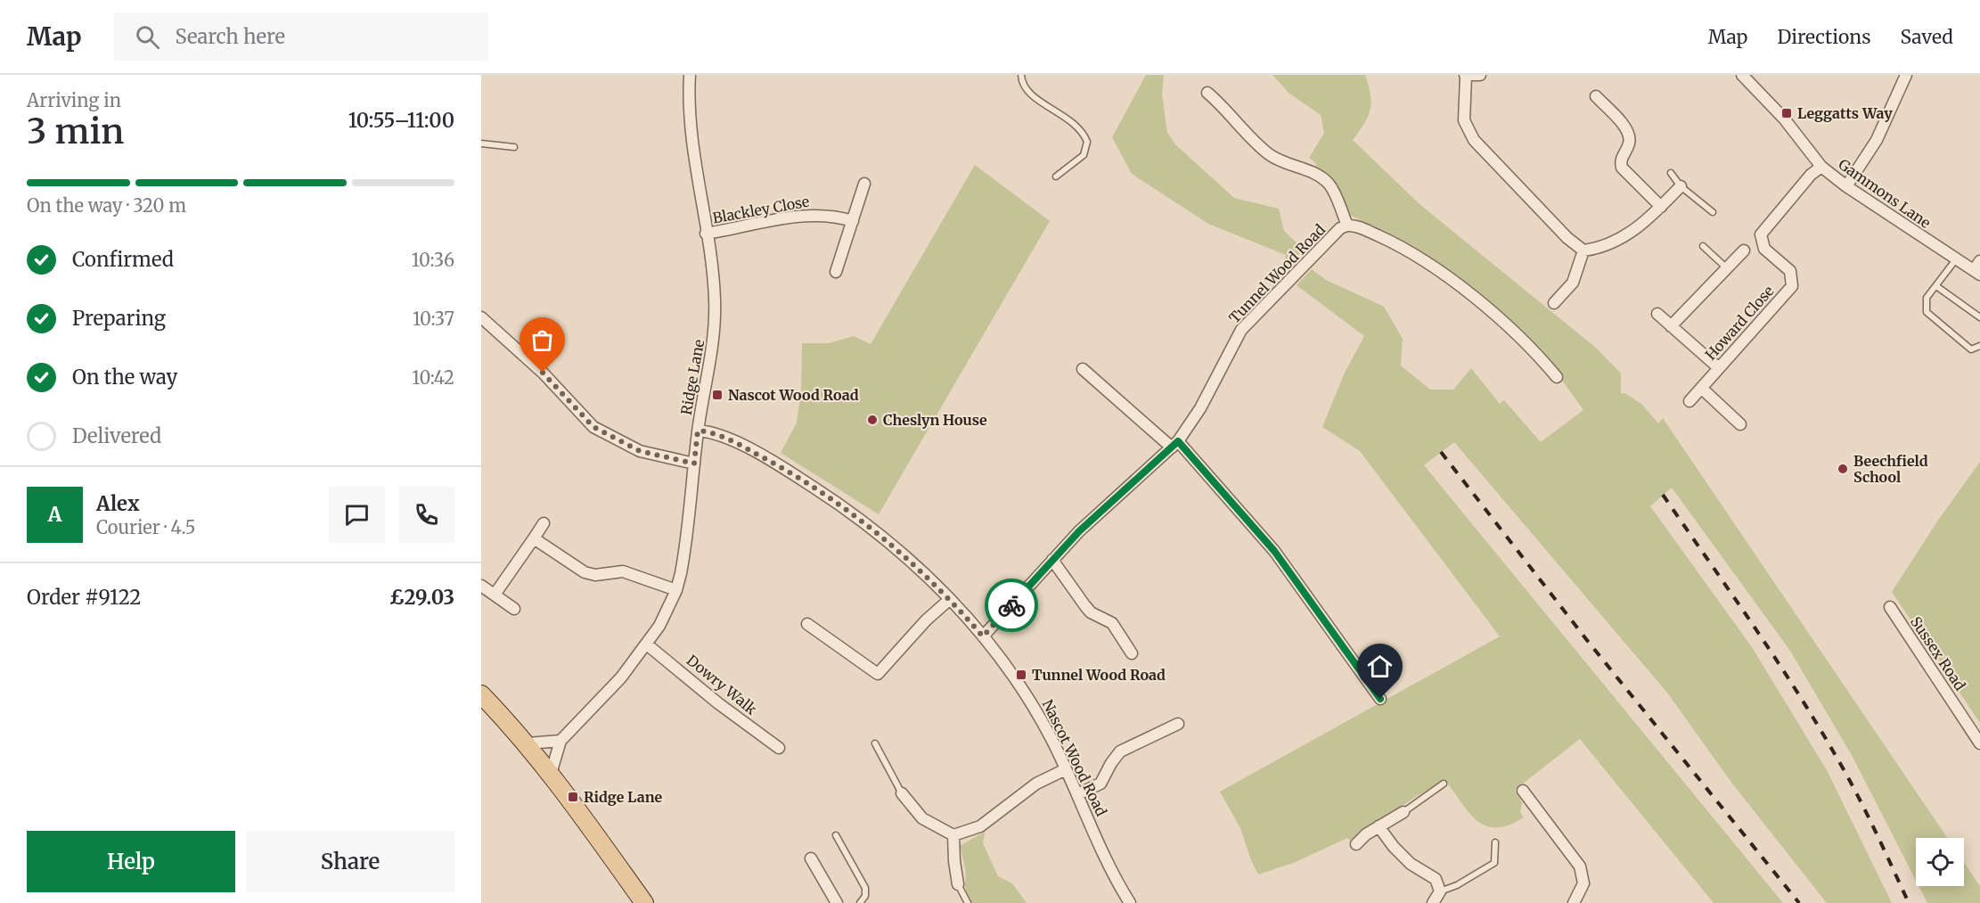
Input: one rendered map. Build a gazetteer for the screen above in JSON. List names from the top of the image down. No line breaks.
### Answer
{"streets":{"street":["Gammons Lane","Blackley Close","Tunnel Wood Road","Howard Close","Ridge Lane","Sussex Road","Dowry Walk","Nascot Wood Road"]},"crossings":[["Gammons Lane","Howard Close"],["Blackley Close","Ridge Lane"],["Tunnel Wood Road","Nascot Wood Road"],["Ridge Lane","Dowry Walk"],["Ridge Lane","Nascot Wood Road"]],"places":{"transit":["Leggatts Way","Nascot Wood Road","Tunnel Wood Road","Ridge Lane"],"other":["Cheslyn House","Beechfield School"]},"page":{"header":"Map","search":"Search here","nav":["Map","Directions","Saved"],"heading":["3 min","Arriving in","10:55–11:00"],"panel":["Alex","Courier · 4.5","Order #9122","£29.03"],"bar":"On the way · 320 m","list":[["Confirmed","10:36"],["Preparing","10:37"],["On the way","10:42"],"Delivered"],"round":"A","buttons":["Help","Share"]}}
